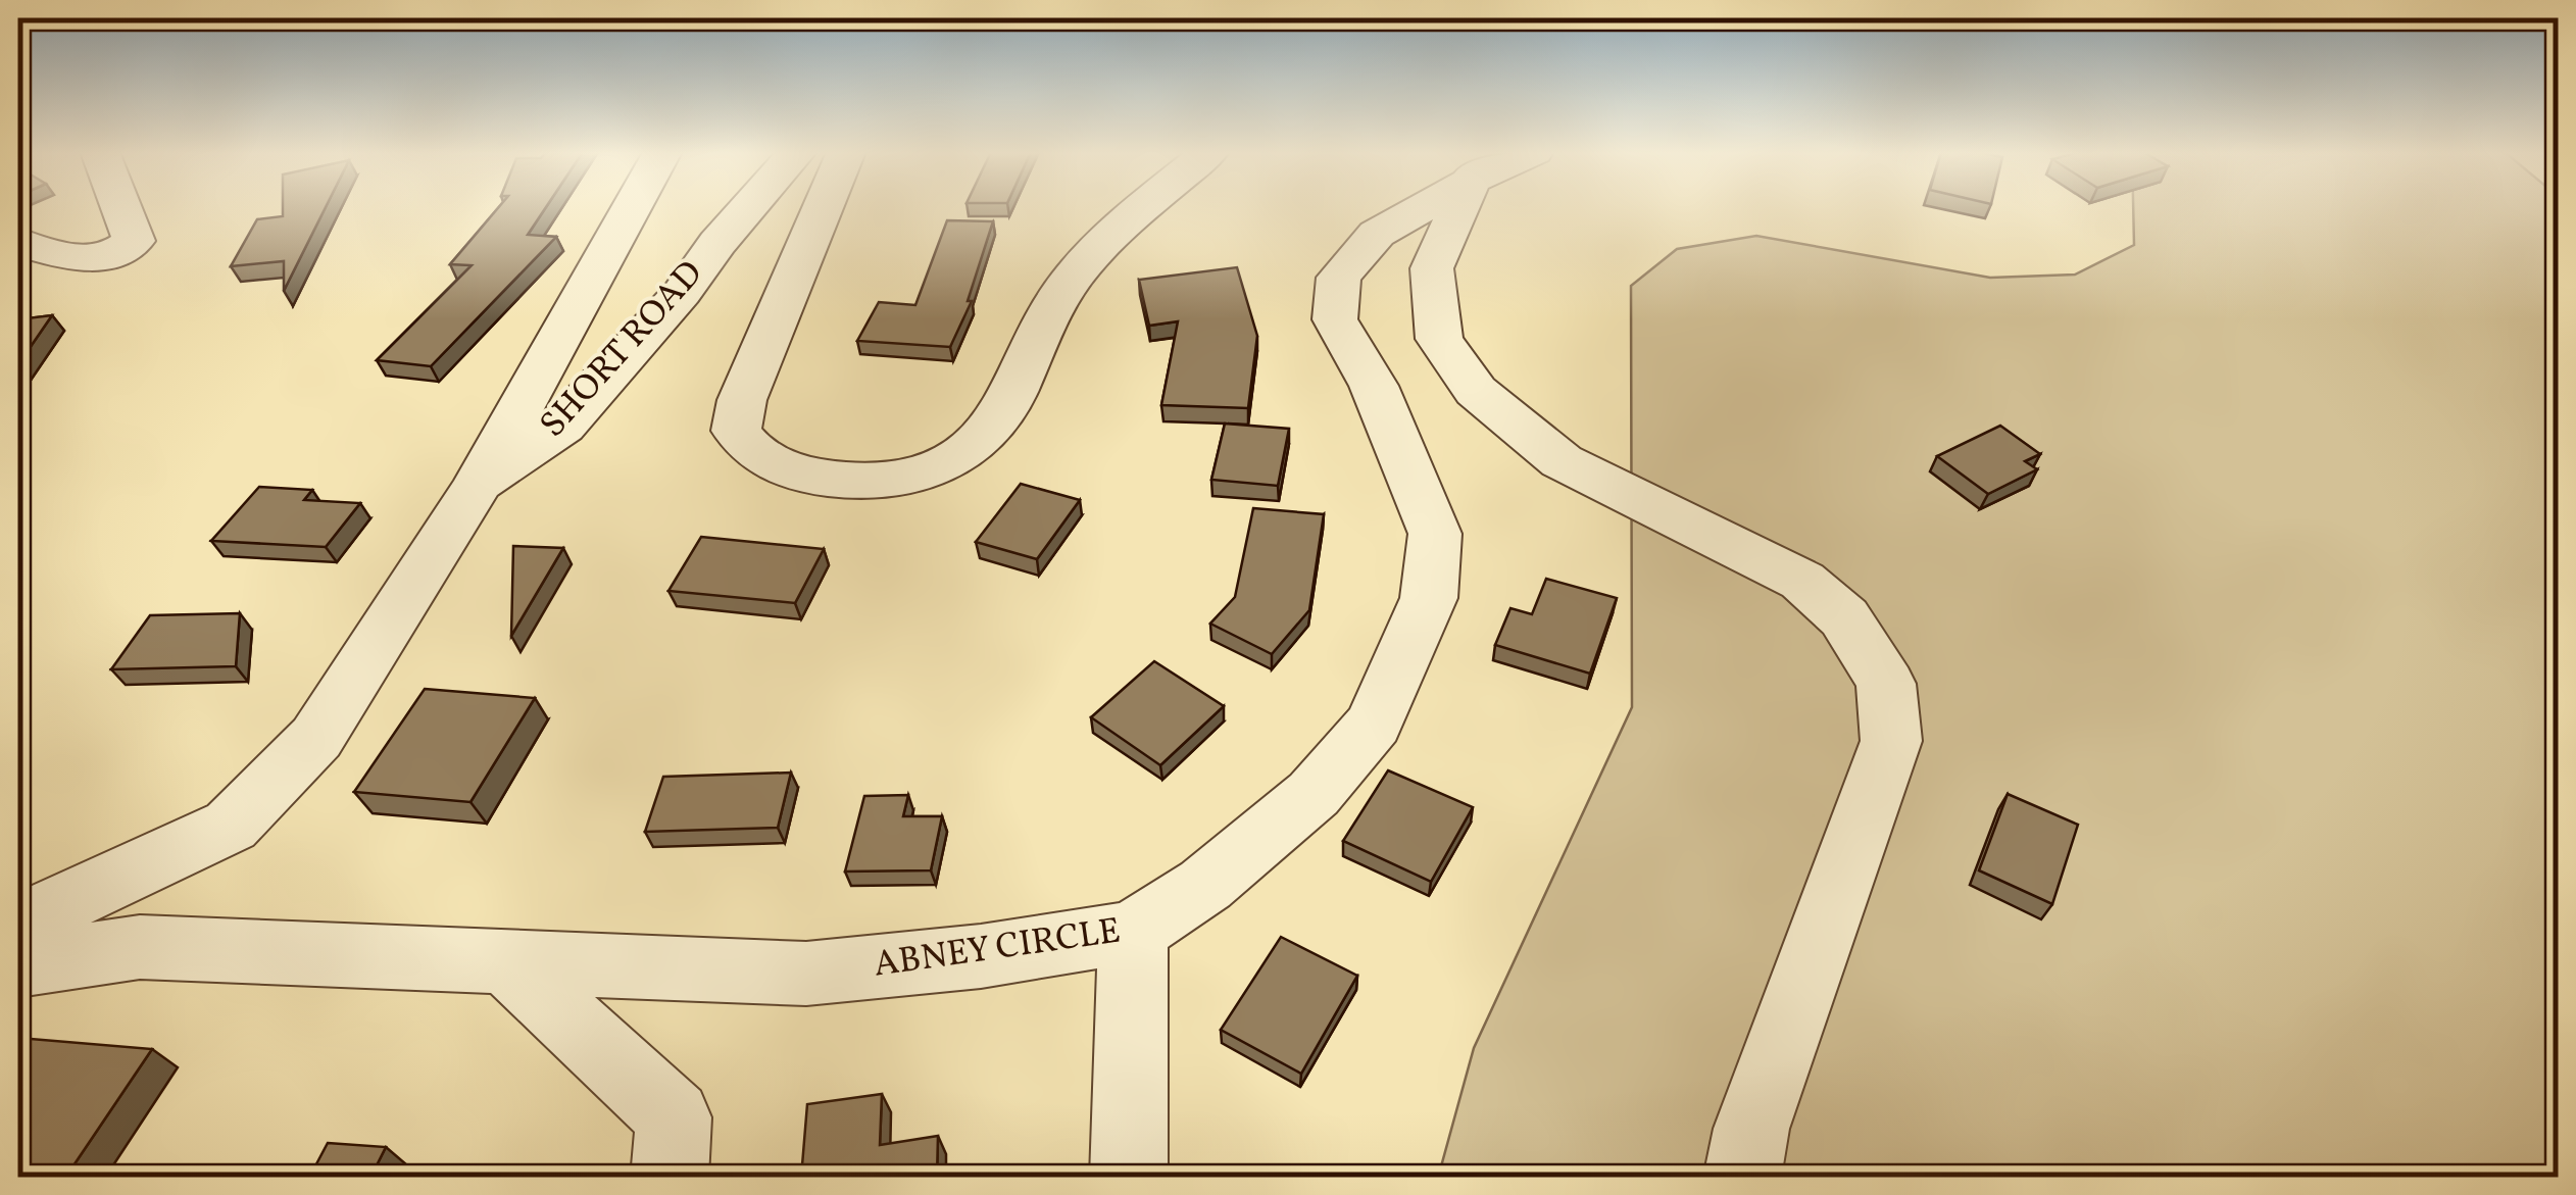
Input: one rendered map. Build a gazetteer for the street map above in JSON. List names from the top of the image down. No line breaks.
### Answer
{"streets":{"street":["SHORT ROAD","ABNEY CIRCLE"]}}
